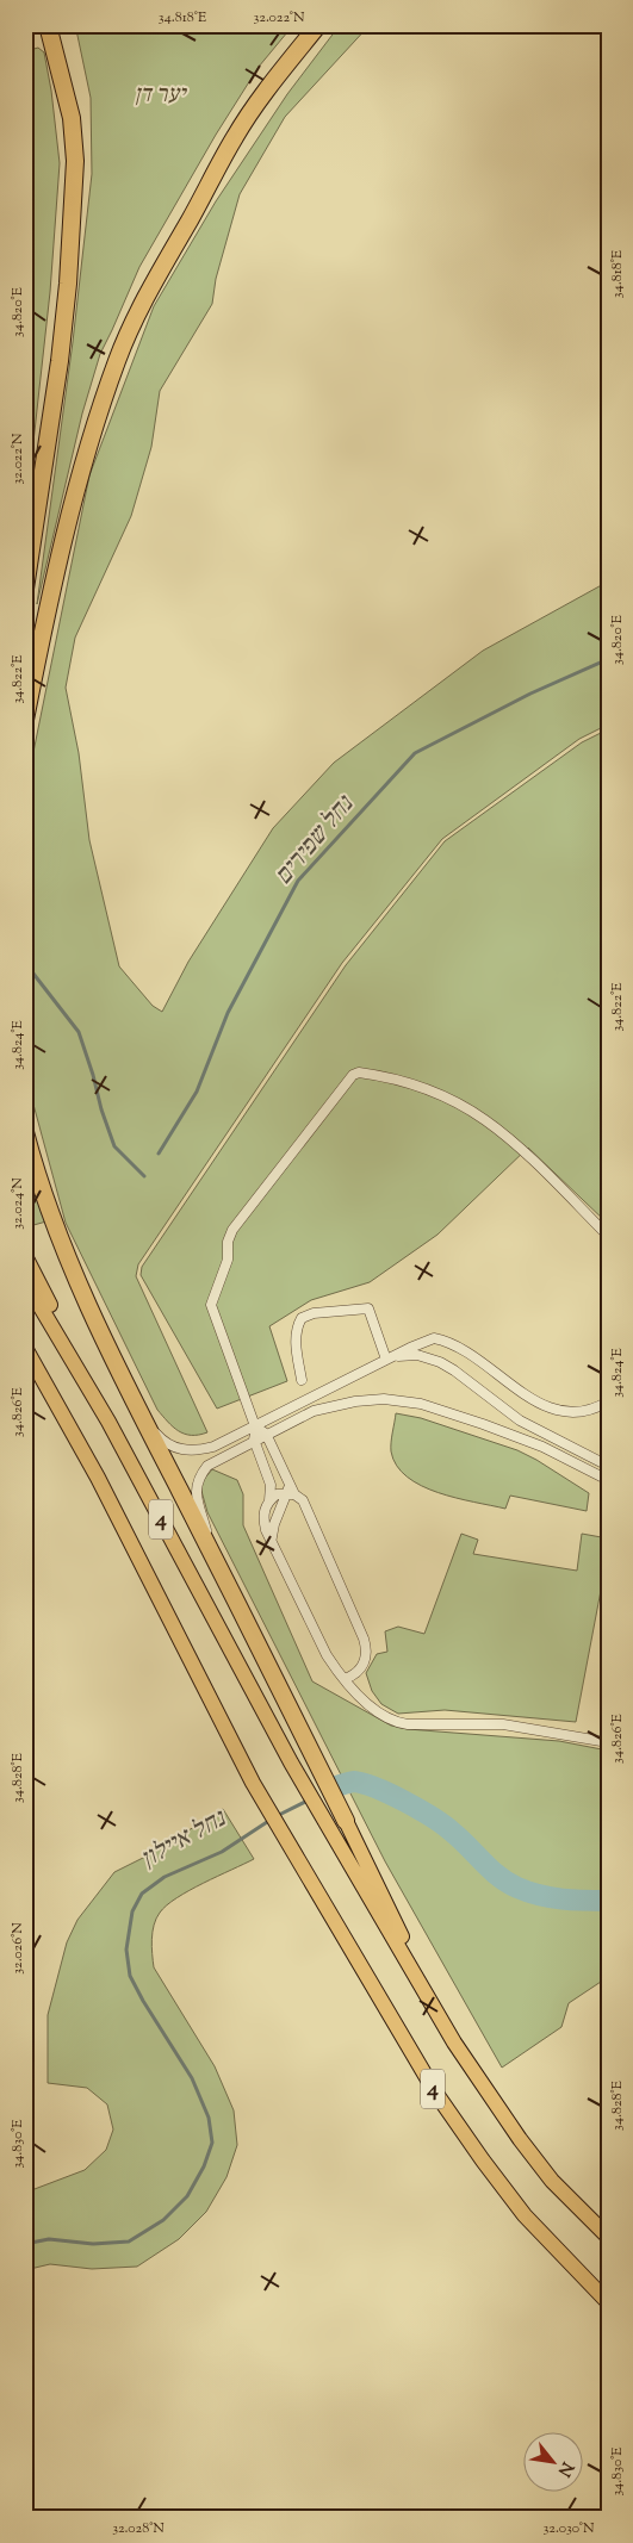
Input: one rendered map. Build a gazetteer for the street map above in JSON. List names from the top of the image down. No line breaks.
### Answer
{"streets":{"highway":["4"]},"water":["נחל שפירים","נחל איילון"],"parks":["יער דן"],"north":"bottom right","coordinates":["34.818°E","32.022°N","34.820°E","34.822°E","34.824°E","32.024°N","34.826°E","34.828°E","32.026°N","34.830°E","32.028°N","32.030°N"]}
